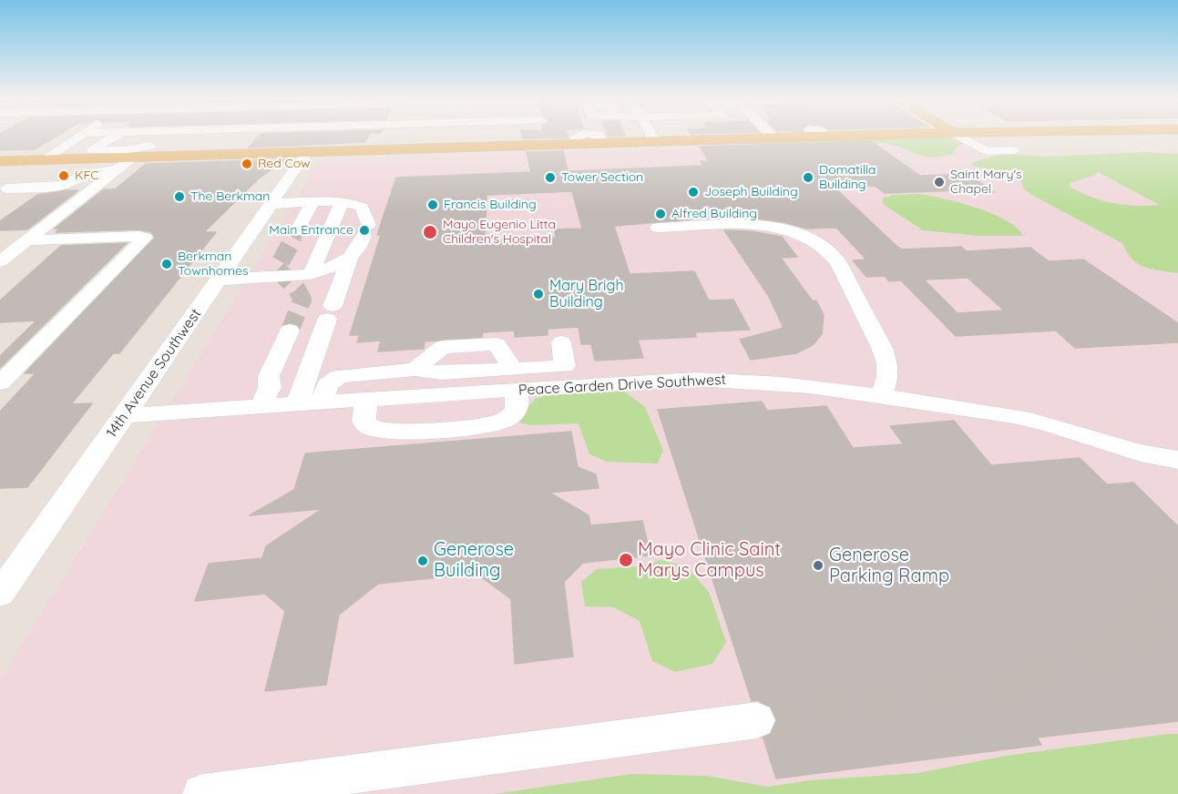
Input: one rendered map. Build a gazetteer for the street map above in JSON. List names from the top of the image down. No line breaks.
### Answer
{"streets":{"street":["14th Avenue Southwest","Peace Garden Drive Southwest"]},"crossings":[["14th Avenue Southwest","Peace Garden Drive Southwest"]],"places":["Red Cow","KFC","Tower Section","Domatilla Building","Saint Mary's Chapel","Joseph Building","The Berkman","Francis Building","Alfred Building","Main Entrance","Mayo Eugenio Litta Children's Hospital","Berkman Townhomes","Mary Brigh Building","Mayo Clinic Saint Marys Campus","Generose Building","Generose Parking Ramp"]}
